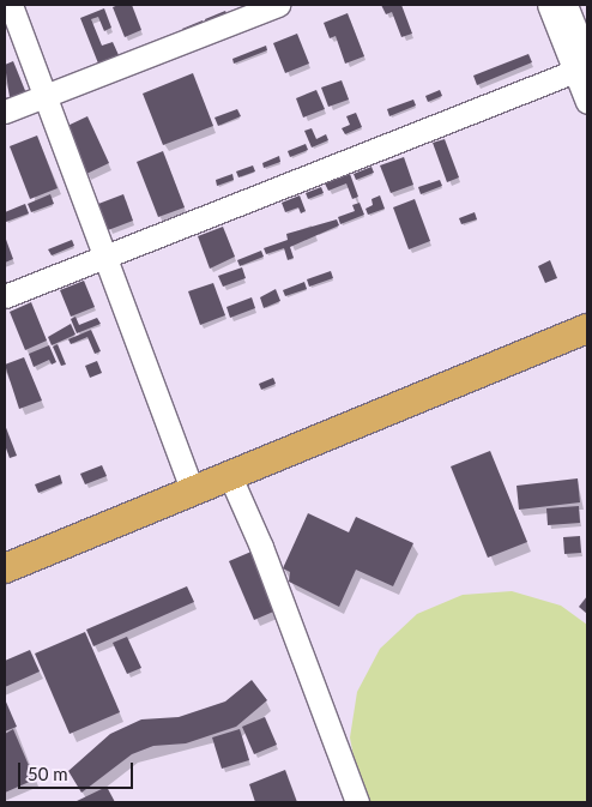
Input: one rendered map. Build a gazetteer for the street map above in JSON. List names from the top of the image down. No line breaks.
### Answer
{"scale_bar":"50 m"}
